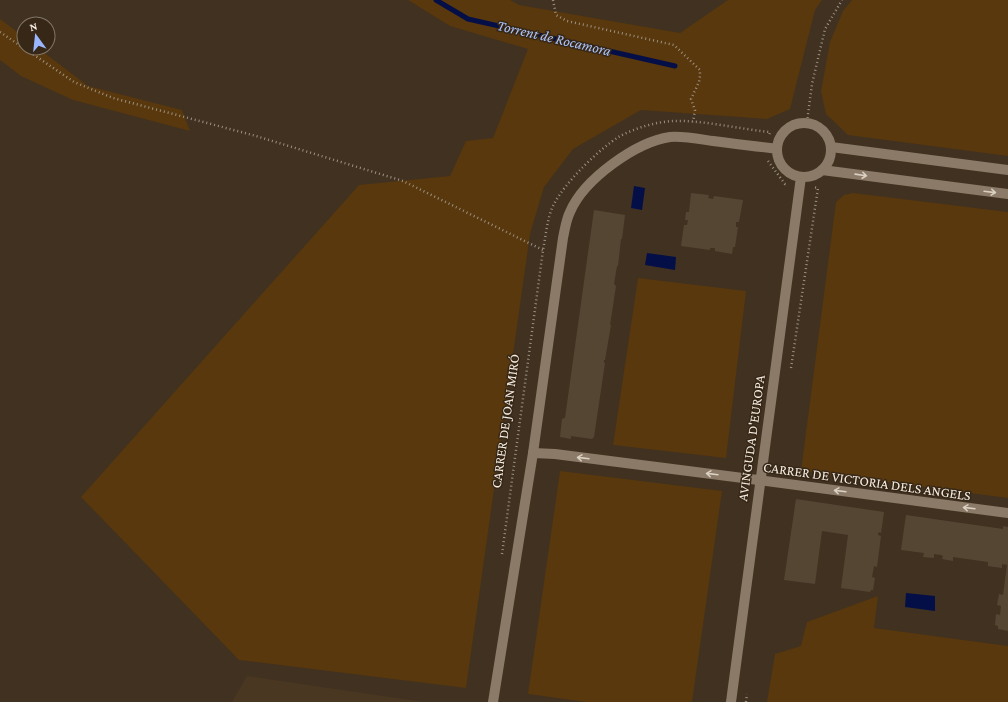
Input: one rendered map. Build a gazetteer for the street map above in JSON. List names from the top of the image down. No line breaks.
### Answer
{"streets":{"street":["AVINGUDA D'EUROPA","CARRER DE VICTORIA DELS ANGELS"],"path":["CARRER DE JOAN MIRÓ"]},"crossings":[["AVINGUDA D'EUROPA","CARRER DE VICTORIA DELS ANGELS"]],"one_way":["CARRER DE VICTORIA DELS ANGELS"],"water":["Torrent de Rocamora"],"north":"top"}
